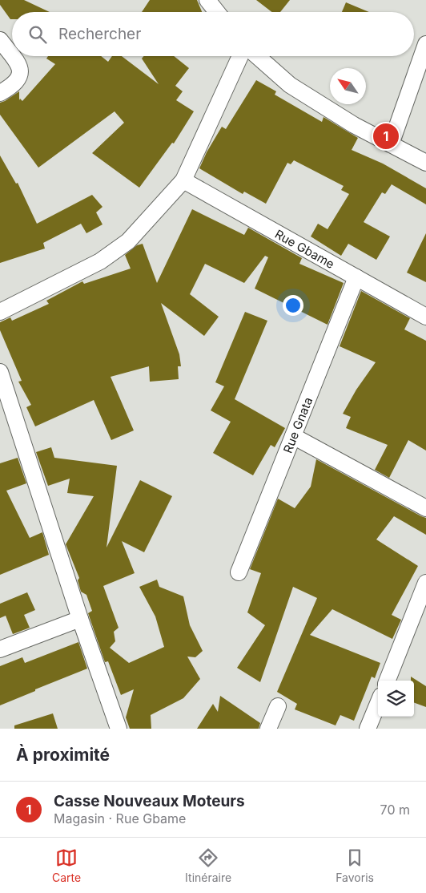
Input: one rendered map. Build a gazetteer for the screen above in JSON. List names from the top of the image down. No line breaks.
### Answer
{"streets":{"street":["Rue Gbame","Rue Gnata"]},"crossings":[["Rue Gbame","Rue Gnata"]],"north":"top left","page":{"search":"Rechercher","pins":"1","heading":"À proximité","list":[{"mark":"1","name":"Casse Nouveaux Moteurs","note":"Magasin · Rue Gbame","value":"70 m"}],"nav":["Carte","Itinéraire","Favoris"]}}
